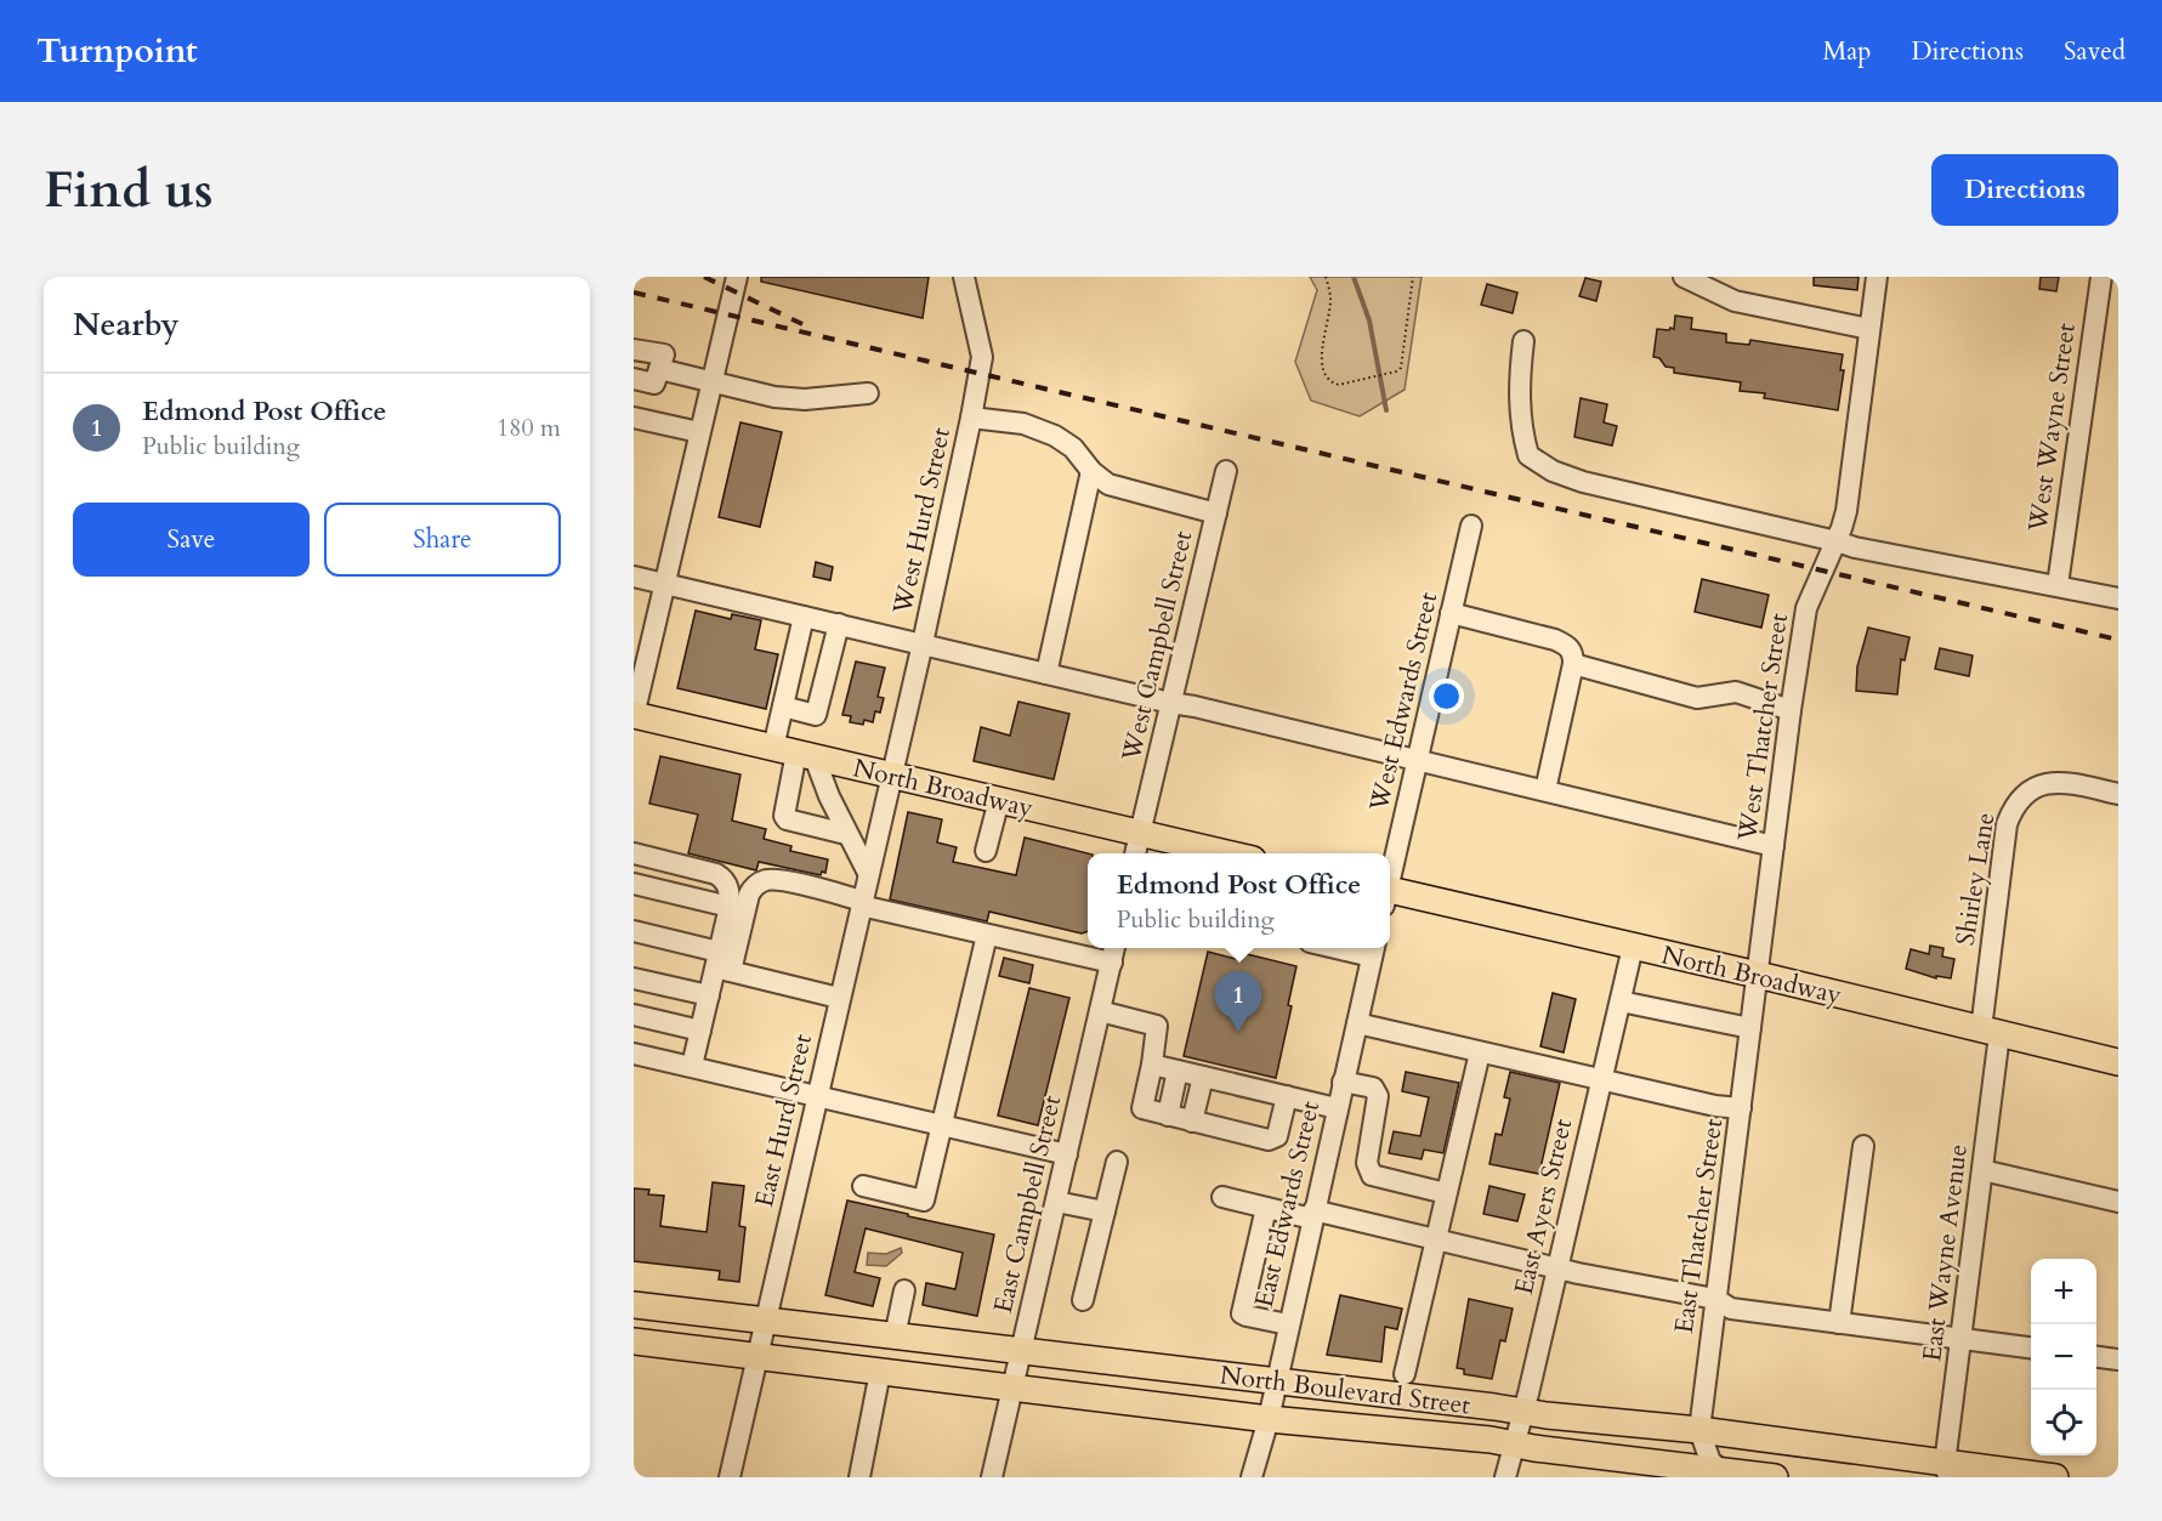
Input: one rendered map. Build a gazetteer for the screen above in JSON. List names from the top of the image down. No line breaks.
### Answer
{"streets":{"main road":["North Broadway","North Boulevard Street"],"street":["West Wayne Street","West Hurd Street","West Campbell Street","West Edwards Street","West Thatcher Street","Shirley Lane","East Hurd Street","East Campbell Street","East Edwards Street","East Ayers Street","East Thatcher Street","East Wayne Avenue"]},"crossings":[["West Hurd Street","North Broadway"],["West Hurd Street","East Hurd Street"],["West Campbell Street","North Broadway"],["West Thatcher Street","North Broadway"],["West Thatcher Street","East Thatcher Street"],["North Broadway","Shirley Lane"],["North Broadway","East Hurd Street"],["North Broadway","East Ayers Street"],["North Broadway","East Thatcher Street"],["North Broadway","East Wayne Avenue"],["Shirley Lane","East Wayne Avenue"],["East Hurd Street","North Boulevard Street"],["East Campbell Street","North Boulevard Street"],["East Edwards Street","North Boulevard Street"],["East Ayers Street","North Boulevard Street"],["East Thatcher Street","North Boulevard Street"],["East Wayne Avenue","North Boulevard Street"]],"page":{"header":"Turnpoint","nav":["Map","Directions","Saved"],"buttons":["Directions",["Save","Share"]],"title":"Find us","heading":"Nearby","list":[{"mark":"1","name":"Edmond Post Office","note":"Public building","value":"180 m"}],"popup":["Edmond Post Office","Public building"],"pins":"1","map_buttons":["+","−"]}}
